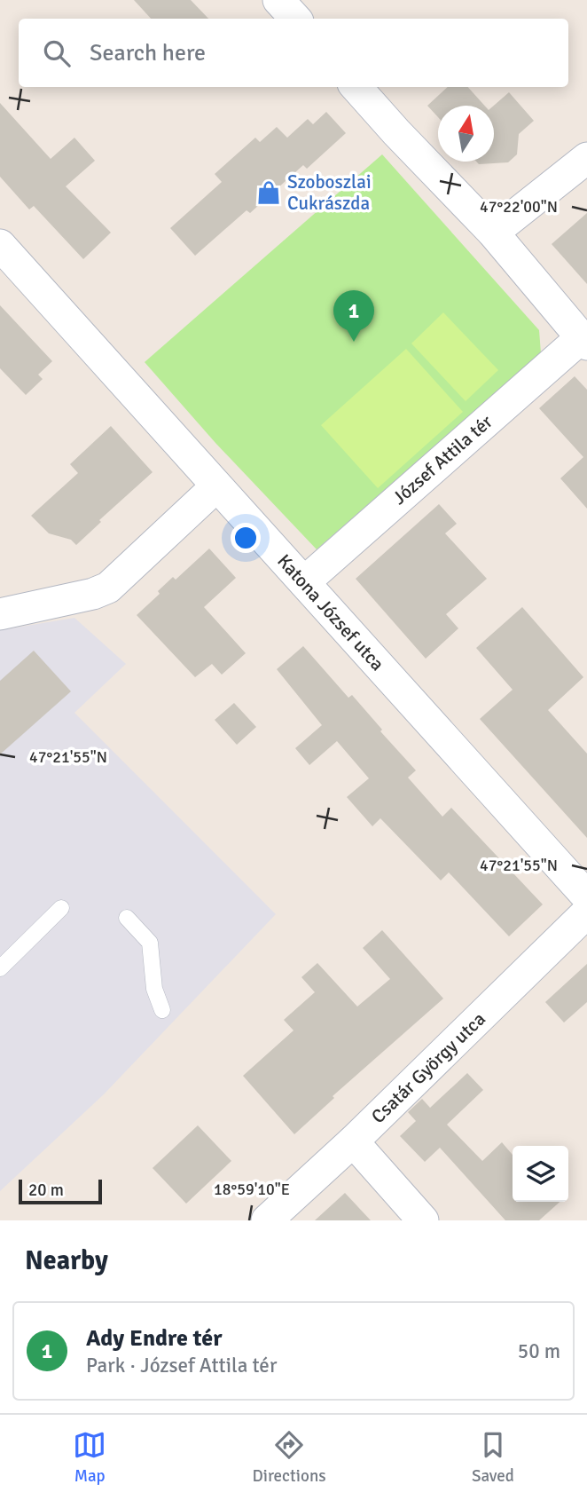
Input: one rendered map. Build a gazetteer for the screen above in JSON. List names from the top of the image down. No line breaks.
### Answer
{"streets":{"street":["József Attila tér","Katona József utca","Csatár György utca"]},"crossings":[["József Attila tér","Katona József utca"]],"places":{"shop":["Szoboszlai Cukrászda"]},"scale_bar":"20 m","north":"top","page":{"search":"Search here","pins":"1","scale":"20 m","heading":"Nearby","list":[{"mark":"1","name":"Ady Endre tér","note":"Park · József Attila tér","value":"50 m"}],"nav":["Map","Directions","Saved"]},"coordinates":["47°22'00\"N","47°21'55\"N","18°59'10\"E"]}
